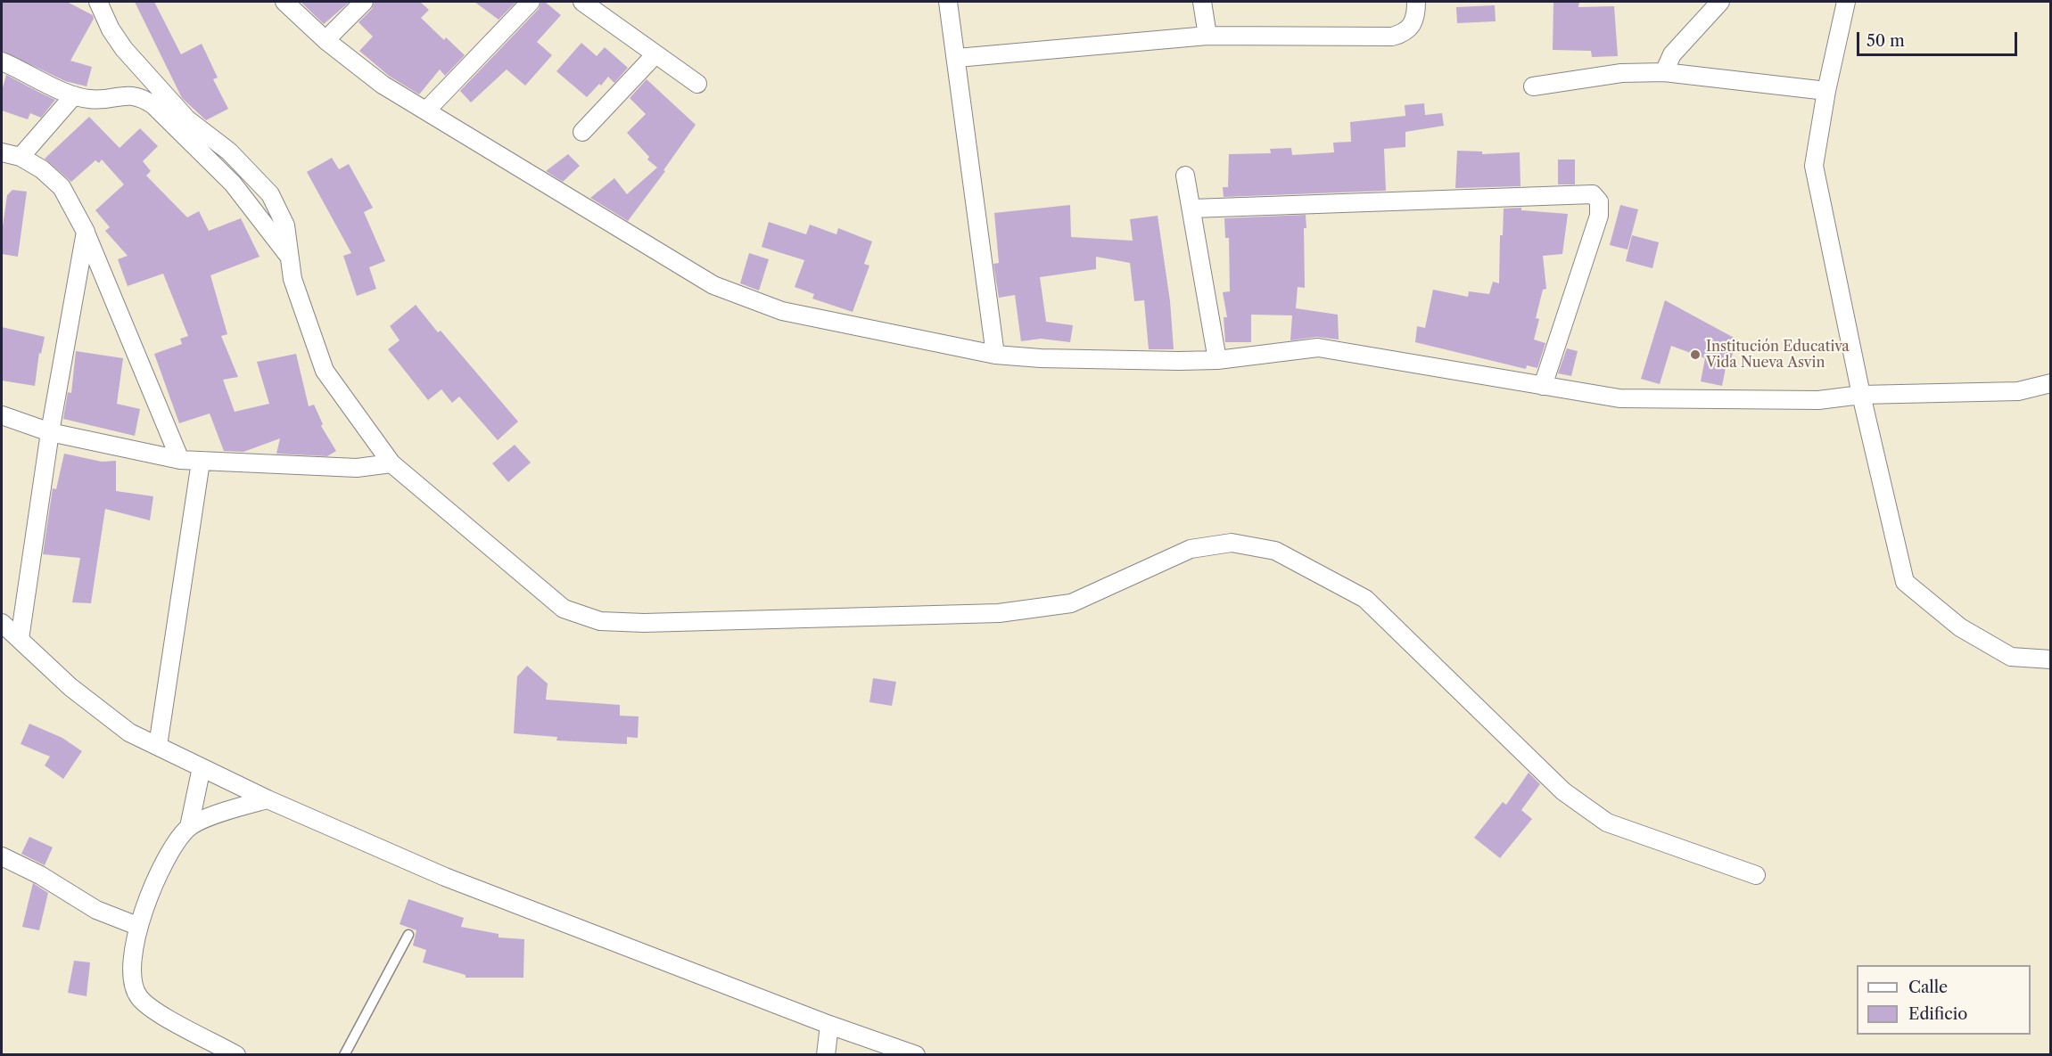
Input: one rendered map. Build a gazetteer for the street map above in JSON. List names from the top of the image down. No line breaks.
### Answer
{"places":["Institución Educativa Vida Nueva Asvin"],"legend":["Calle","Edificio"],"scale_bar":"50 m"}
